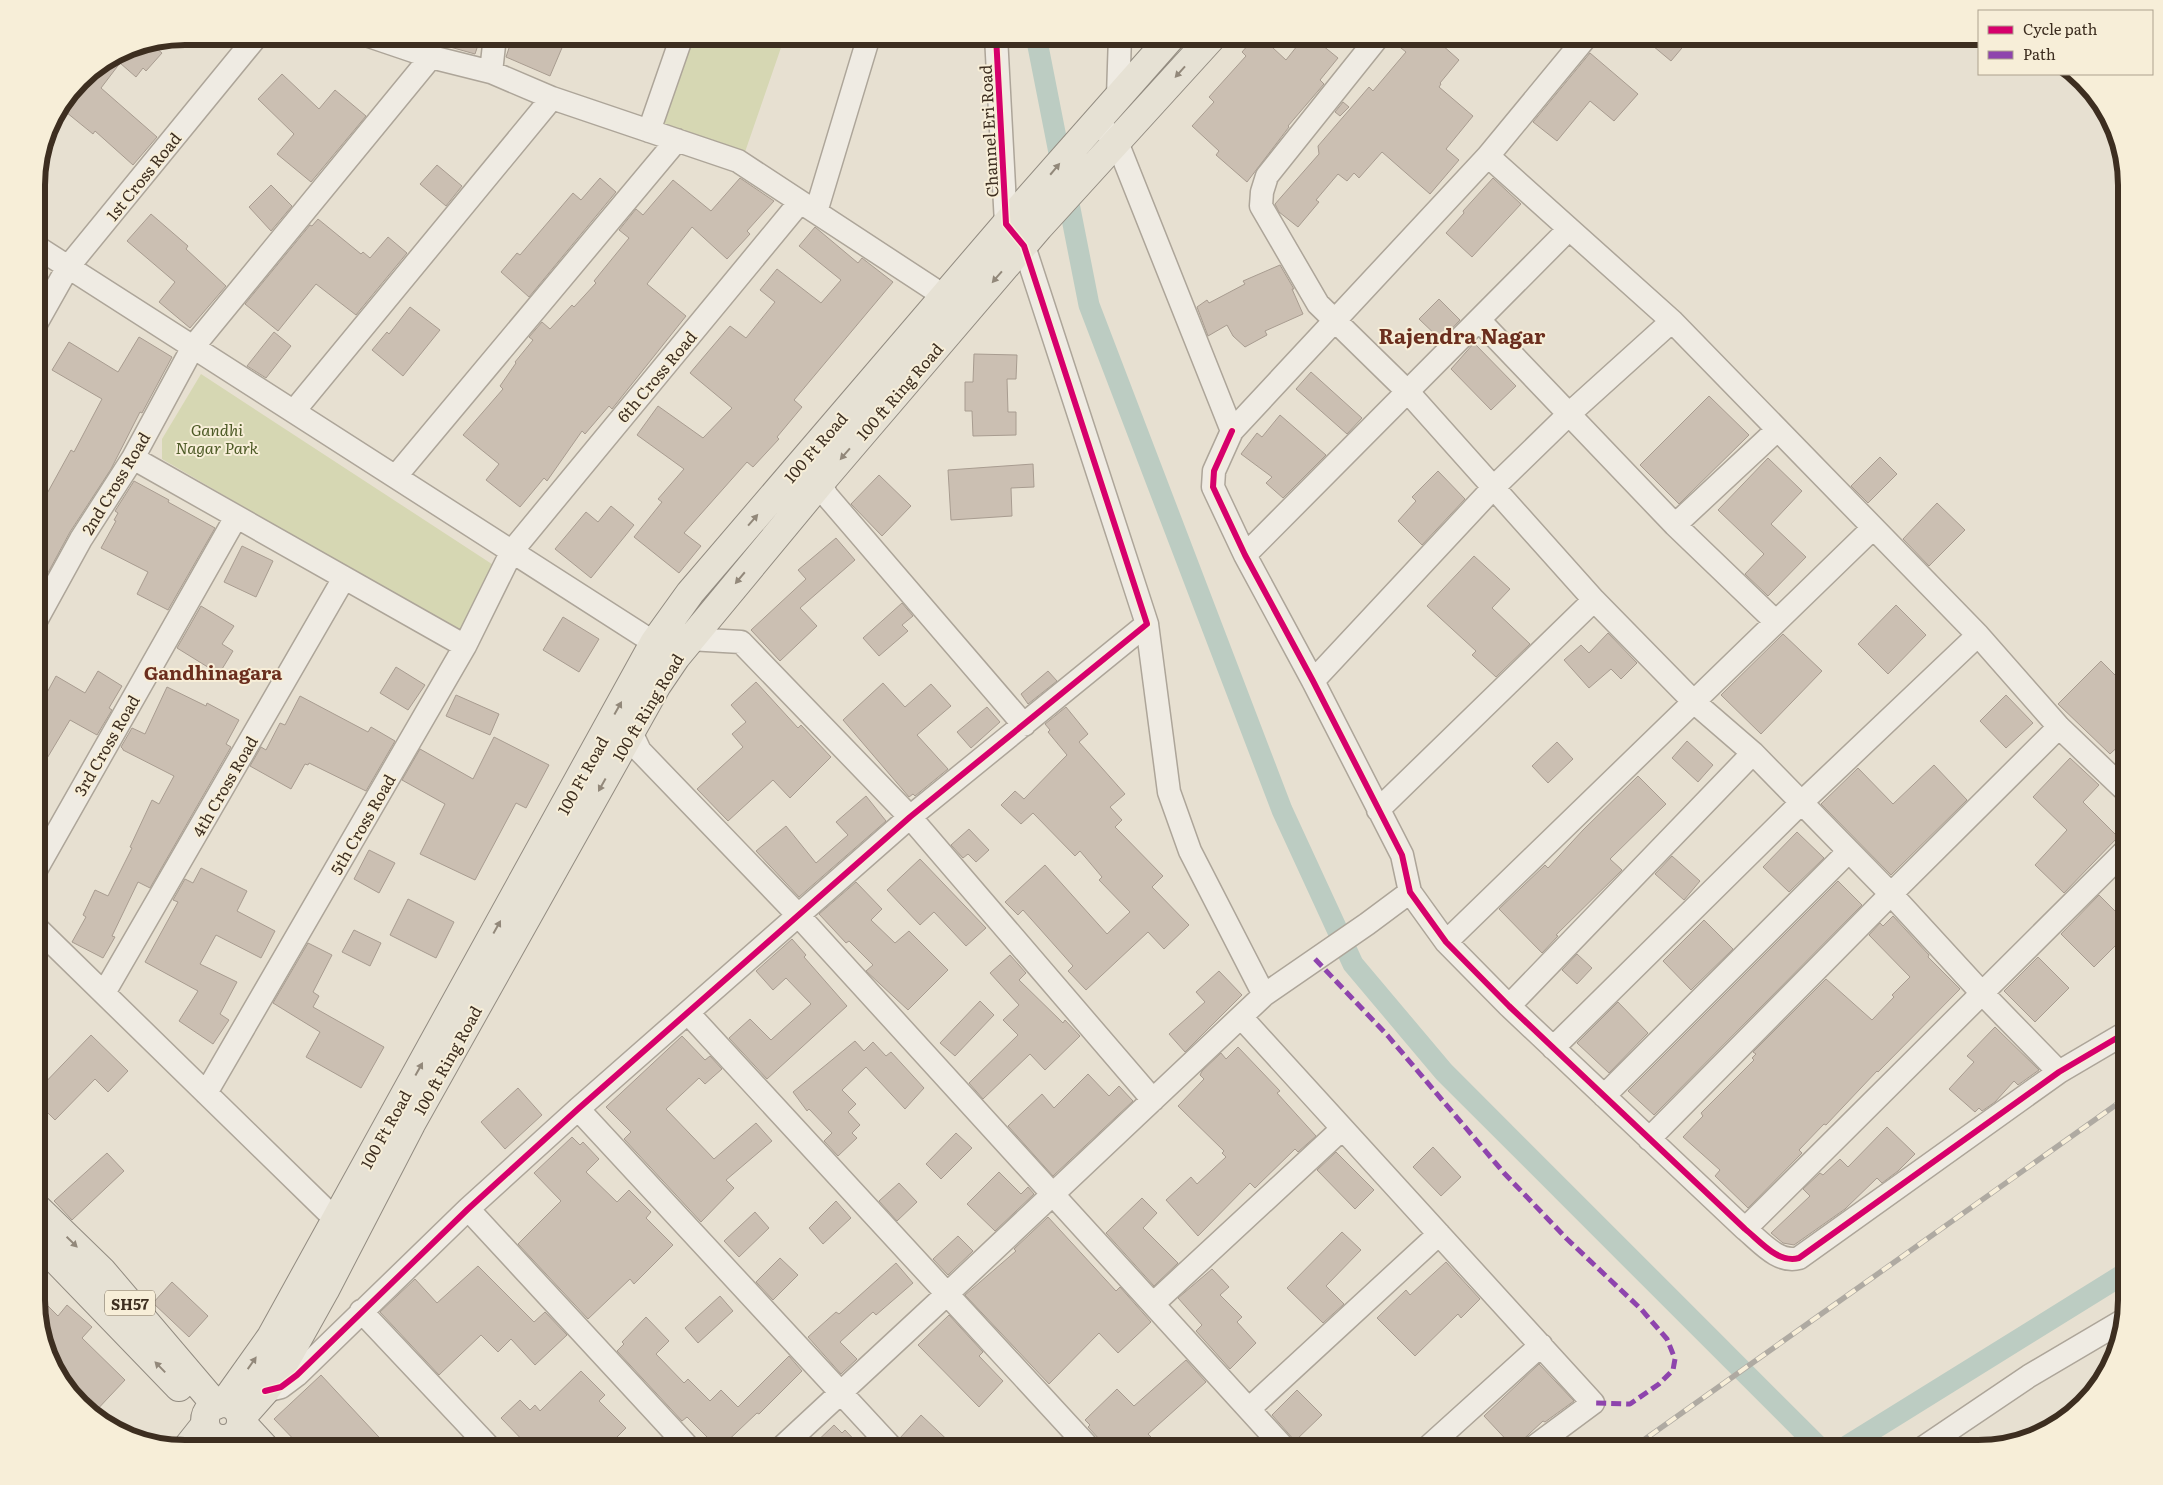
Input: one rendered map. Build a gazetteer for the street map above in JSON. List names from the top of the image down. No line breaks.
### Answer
{"streets":{"main road":["100 ft Ring Road","100 Ft Road","SH57"],"street":["Channel Eri Road","1st Cross Road","6th Cross Road","2nd Cross Road","3rd Cross Road","4th Cross Road","5th Cross Road"]},"crossings":[["Channel Eri Road","100 ft Ring Road"],["Channel Eri Road","100 Ft Road"],["6th Cross Road","5th Cross Road"],["100 ft Ring Road","100 Ft Road"],["100 ft Ring Road","SH57"],["100 Ft Road","SH57"]],"one_way":["100 ft Ring Road","100 Ft Road"],"districts":["Rajendra Nagar","Gandhinagara"],"parks":["Gandhi Nagar Park"],"legend":["Cycle path","Path"]}
